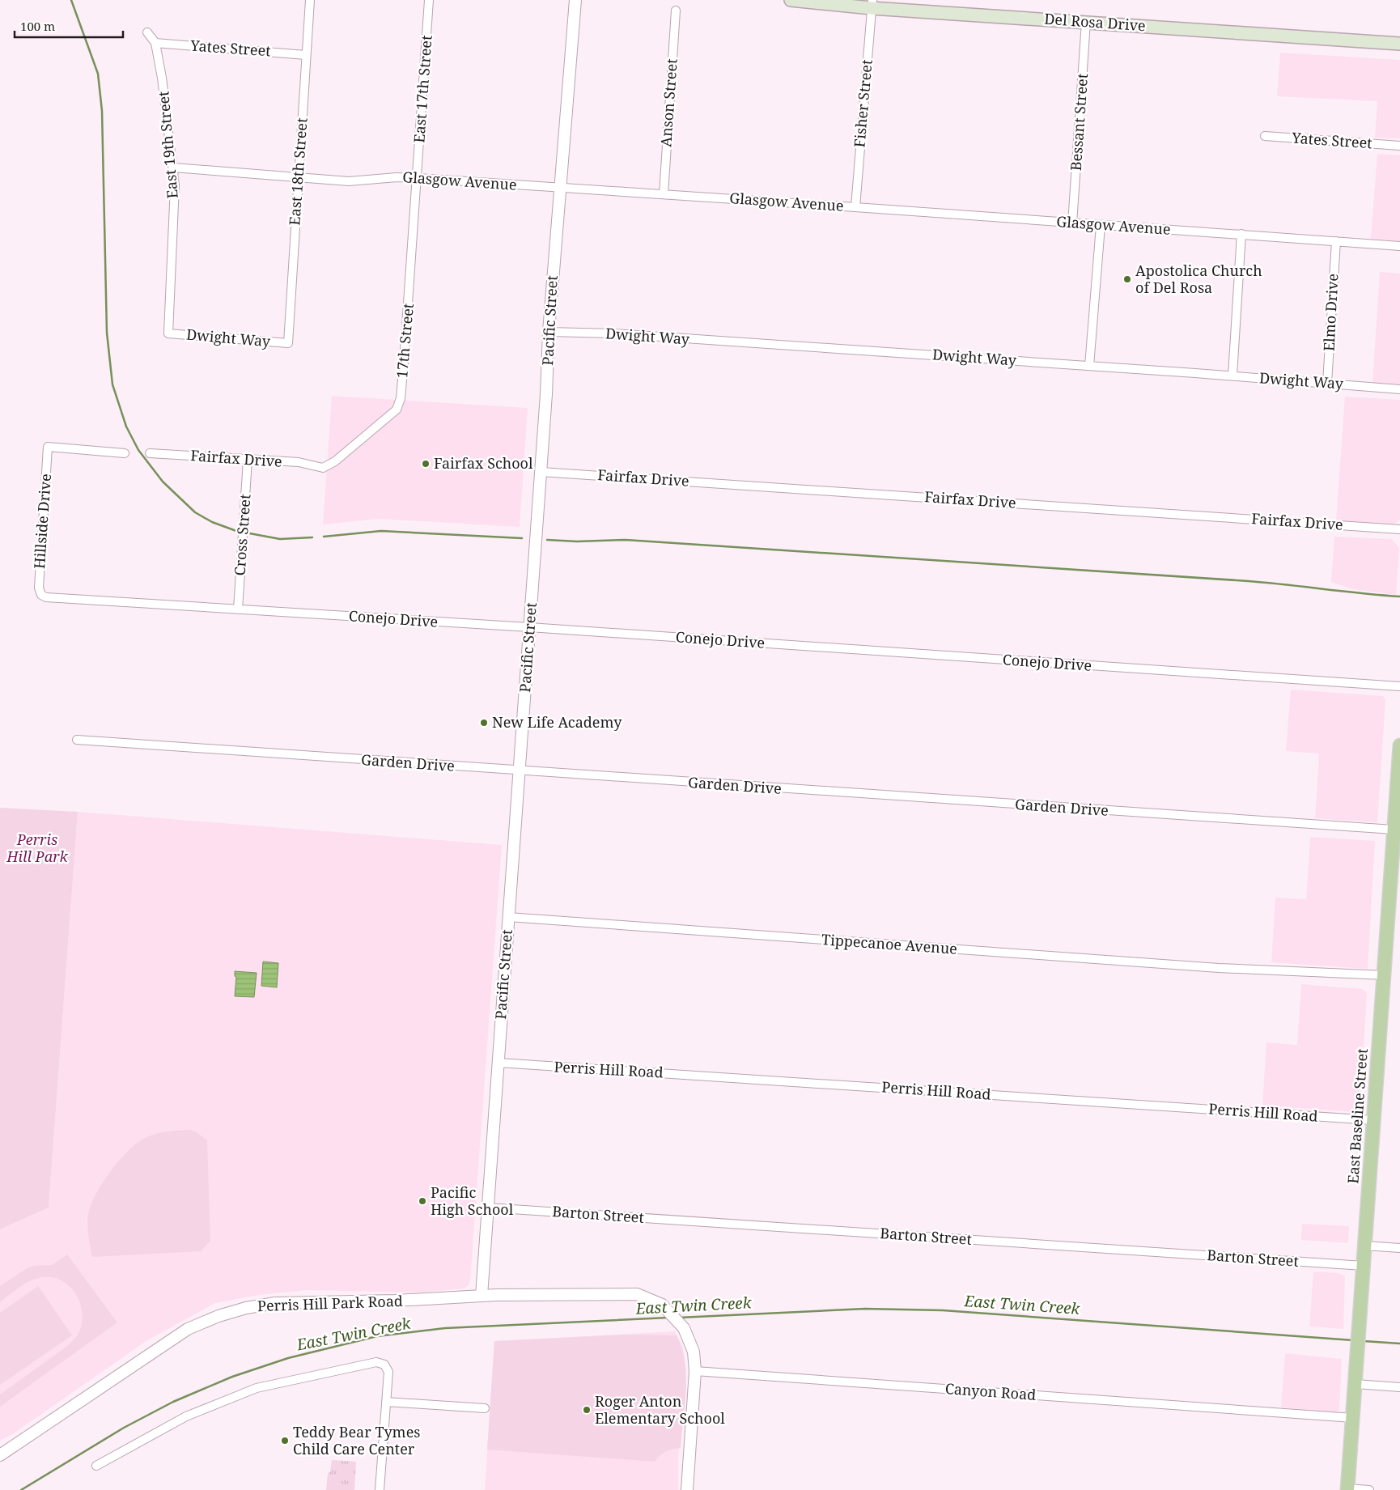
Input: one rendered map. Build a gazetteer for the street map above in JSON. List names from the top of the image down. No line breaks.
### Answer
{"streets":{"main road":["Del Rosa Drive","East Baseline Street"],"street":["Yates Street","East 17th Street","Anson Street","Fisher Street","Bessant Street","East 19th Street","East 18th Street","Glasgow Avenue","Elmo Drive","Pacific Street","Dwight Way","17th Street","Fairfax Drive","Hillside Drive","Cross Street","Conejo Drive","Garden Drive","Tippecanoe Avenue","Perris Hill Road","Barton Street","Perris Hill Park Road","Canyon Road"]},"crossings":[["Del Rosa Drive","Fisher Street"],["Del Rosa Drive","Bessant Street"],["Yates Street","East 19th Street"],["Yates Street","East 18th Street"],["East 17th Street","Glasgow Avenue"],["East 17th Street","17th Street"],["Anson Street","Glasgow Avenue"],["Fisher Street","Glasgow Avenue"],["Bessant Street","Glasgow Avenue"],["East 19th Street","Glasgow Avenue"],["East 19th Street","Dwight Way"],["East 18th Street","Glasgow Avenue"],["East 18th Street","Dwight Way"],["Glasgow Avenue","Elmo Drive"],["Glasgow Avenue","Pacific Street"],["Glasgow Avenue","17th Street"],["Elmo Drive","Dwight Way"],["Pacific Street","Dwight Way"],["Pacific Street","Fairfax Drive"],["Pacific Street","Conejo Drive"],["Pacific Street","Garden Drive"],["Pacific Street","Tippecanoe Avenue"],["Pacific Street","Perris Hill Road"],["Pacific Street","Barton Street"],["Pacific Street","Perris Hill Park Road"],["17th Street","Fairfax Drive"],["Fairfax Drive","Cross Street"],["Hillside Drive","Conejo Drive"],["Cross Street","Conejo Drive"],["Garden Drive","East Baseline Street"],["Tippecanoe Avenue","East Baseline Street"],["Perris Hill Road","East Baseline Street"],["East Baseline Street","Barton Street"],["East Baseline Street","Canyon Road"],["Perris Hill Park Road","Canyon Road"]],"water":["East Twin Creek"],"parks":["Perris Hill Park"],"places":["Apostolica Church of Del Rosa","Fairfax School","New Life Academy","Pacific High School","Roger Anton Elementary School","Teddy Bear Tymes Child Care Center"],"scale_bar":"100 m"}
